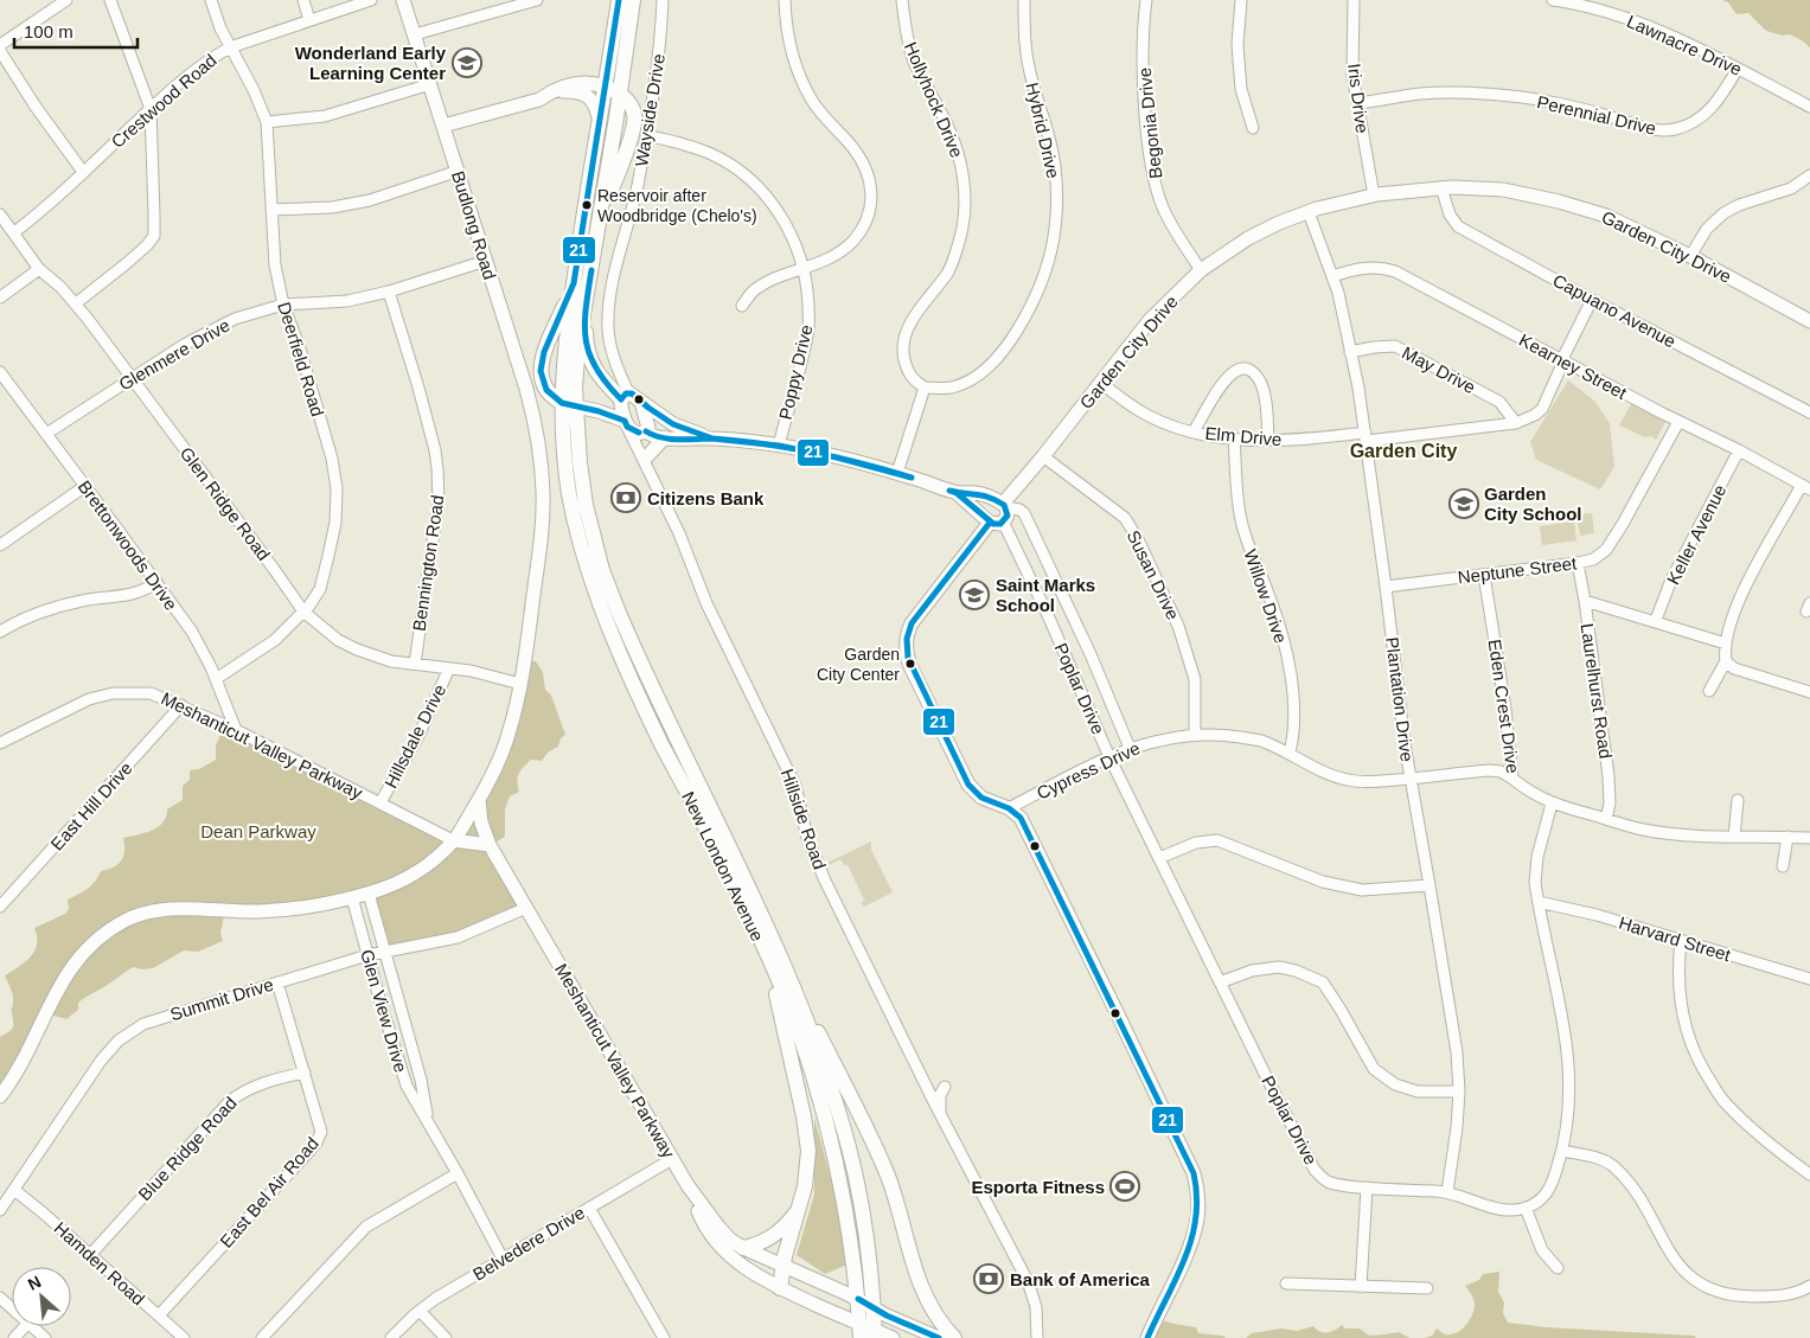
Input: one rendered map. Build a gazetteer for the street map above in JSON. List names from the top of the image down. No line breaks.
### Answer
{"streets":{"main road":["New London Avenue"],"street":["Lawnacre Drive","Iris Drive","Hollyhock Drive","Crestwood Road","Wayside Drive","Perennial Drive","Begonia Drive","Hybrid Drive","Budlong Road","Garden City Drive","Capuano Avenue","Glenmere Drive","Deerfield Road","Kearney Street","May Drive","Poppy Drive","Elm Drive","Glen Ridge Road","Keller Avenue","Brettonwoods Drive","Bennington Road","Neptune Street","Susan Drive","Willow Drive","Poplar Drive","Laurelhurst Road","Plantation Drive","Eden Crest Drive","Hillsdale Drive","Meshanticut Valley Parkway","Cypress Drive","East Hill Drive","Hillside Road","Harvard Street","Summit Drive","Glen View Drive","Blue Ridge Road","East Bel Air Road","Belvedere Drive","Hamden Road"]},"crossings":[["Lawnacre Drive","Perennial Drive"],["Iris Drive","Perennial Drive"],["Iris Drive","Garden City Drive"],["Hollyhock Drive","Hybrid Drive"],["Crestwood Road","Deerfield Road"],["Crestwood Road","Glen Ridge Road"],["Wayside Drive","Poppy Drive"],["Begonia Drive","Garden City Drive"],["Budlong Road","Glenmere Drive"],["Budlong Road","Glen Ridge Road"],["Garden City Drive","Capuano Avenue"],["Garden City Drive","Elm Drive"],["Garden City Drive","Susan Drive"],["Garden City Drive","Poplar Drive"],["Garden City Drive","Plantation Drive"],["Glenmere Drive","Deerfield Road"],["Glenmere Drive","Glen Ridge Road"],["Glenmere Drive","Brettonwoods Drive"],["Glenmere Drive","Bennington Road"],["Deerfield Road","Glen Ridge Road"],["Deerfield Road","Brettonwoods Drive"],["Kearney Street","Keller Avenue"],["Kearney Street","Neptune Street"],["Kearney Street","Plantation Drive"],["May Drive","Elm Drive"],["May Drive","Plantation Drive"],["Elm Drive","Willow Drive"],["Elm Drive","Plantation Drive"],["Glen Ridge Road","Bennington Road"],["Glen Ridge Road","Hillsdale Drive"],["Brettonwoods Drive","Meshanticut Valley Parkway"],["Neptune Street","Laurelhurst Road"],["Neptune Street","Plantation Drive"],["Neptune Street","Eden Crest Drive"],["Susan Drive","Cypress Drive"],["Willow Drive","Cypress Drive"],["Poplar Drive","Plantation Drive"],["Poplar Drive","Cypress Drive"],["Laurelhurst Road","Eden Crest Drive"],["Plantation Drive","Cypress Drive"],["Eden Crest Drive","Cypress Drive"],["Hillsdale Drive","Meshanticut Valley Parkway"],["Meshanticut Valley Parkway","East Hill Drive"],["Meshanticut Valley Parkway","New London Avenue"],["Meshanticut Valley Parkway","Summit Drive"],["Meshanticut Valley Parkway","Belvedere Drive"],["Summit Drive","Glen View Drive"],["Summit Drive","East Bel Air Road"],["Summit Drive","Hamden Road"],["Glen View Drive","Belvedere Drive"],["Blue Ridge Road","East Bel Air Road"],["Blue Ridge Road","Hamden Road"],["East Bel Air Road","Hamden Road"]],"districts":["Garden City"],"parks":["Dean Parkway"],"places":{"school or university":["Wonderland Early Learning Center","Garden City School","Saint Marks School"],"other":["Reservoir after Woodbridge (Chelo's)","Garden City Center"],"bank":["Citizens Bank","Bank of America"],"sports":["Esporta Fitness"]},"lines":["transit line 21"],"scale_bar":"100 m","north":"top left"}
